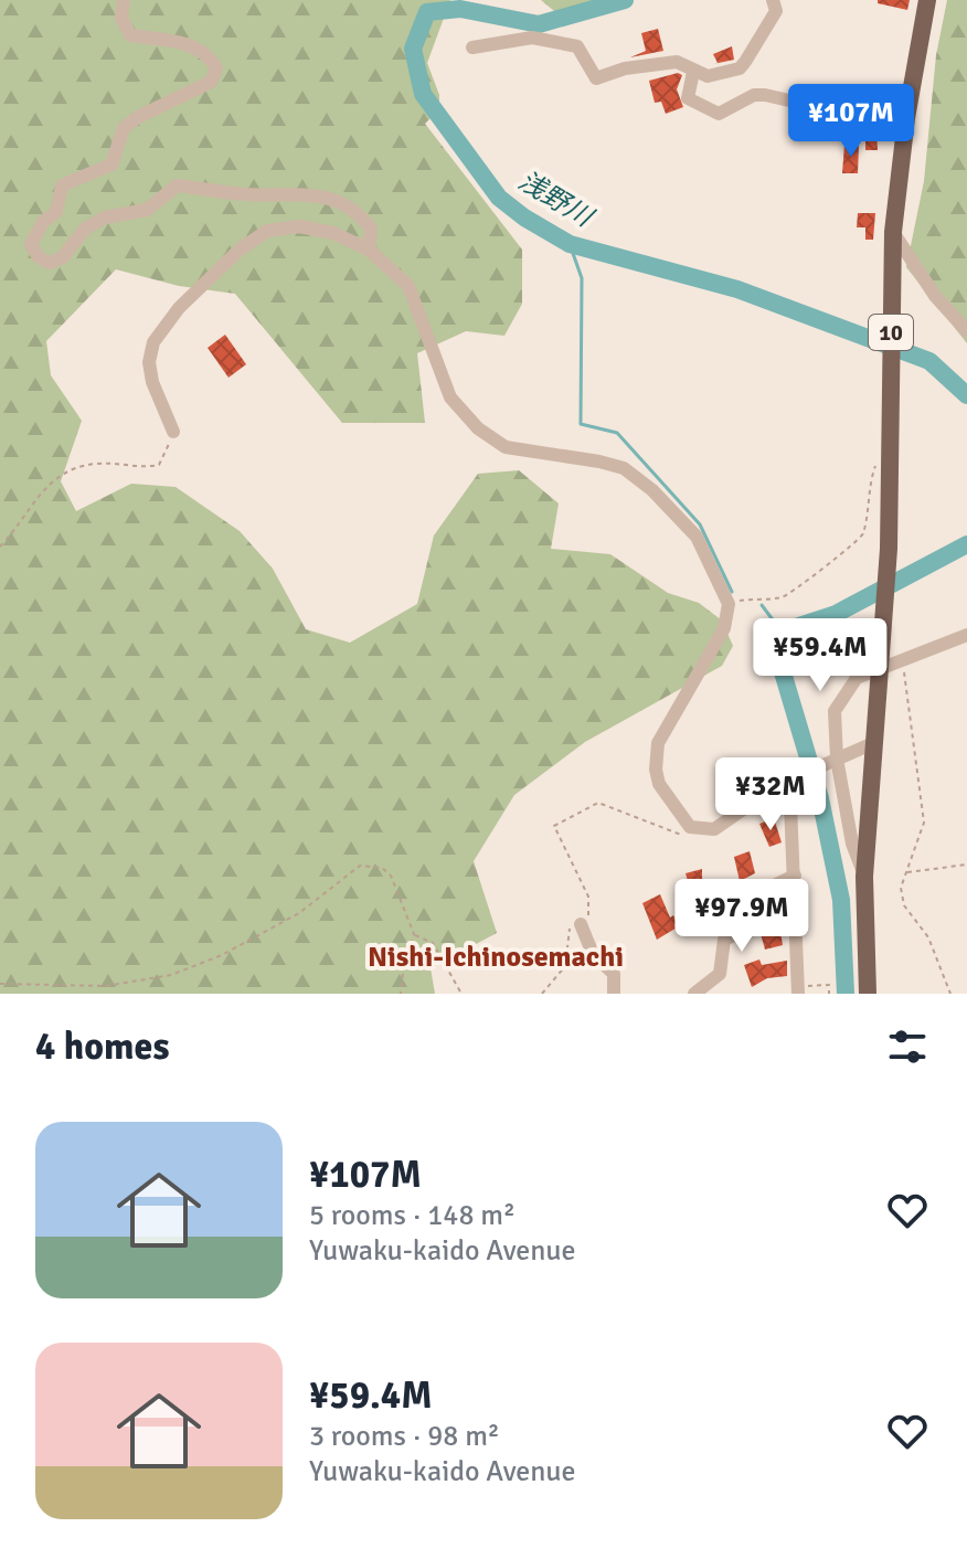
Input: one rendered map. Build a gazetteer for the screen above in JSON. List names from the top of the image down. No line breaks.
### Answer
{"streets":{"main road":["10"]},"districts":["Nishi-Ichinosemachi"],"water":["浅野川"],"page":{"price":["¥107M","¥59.4M","¥32M","¥97.9M"],"heading":"4 homes","list":[{"name":"¥107M","note":"5 rooms · 148 m² · Yuwaku-kaido Avenue"},{"name":"¥59.4M","note":"3 rooms · 98 m² · Yuwaku-kaido Avenue"}]}}
